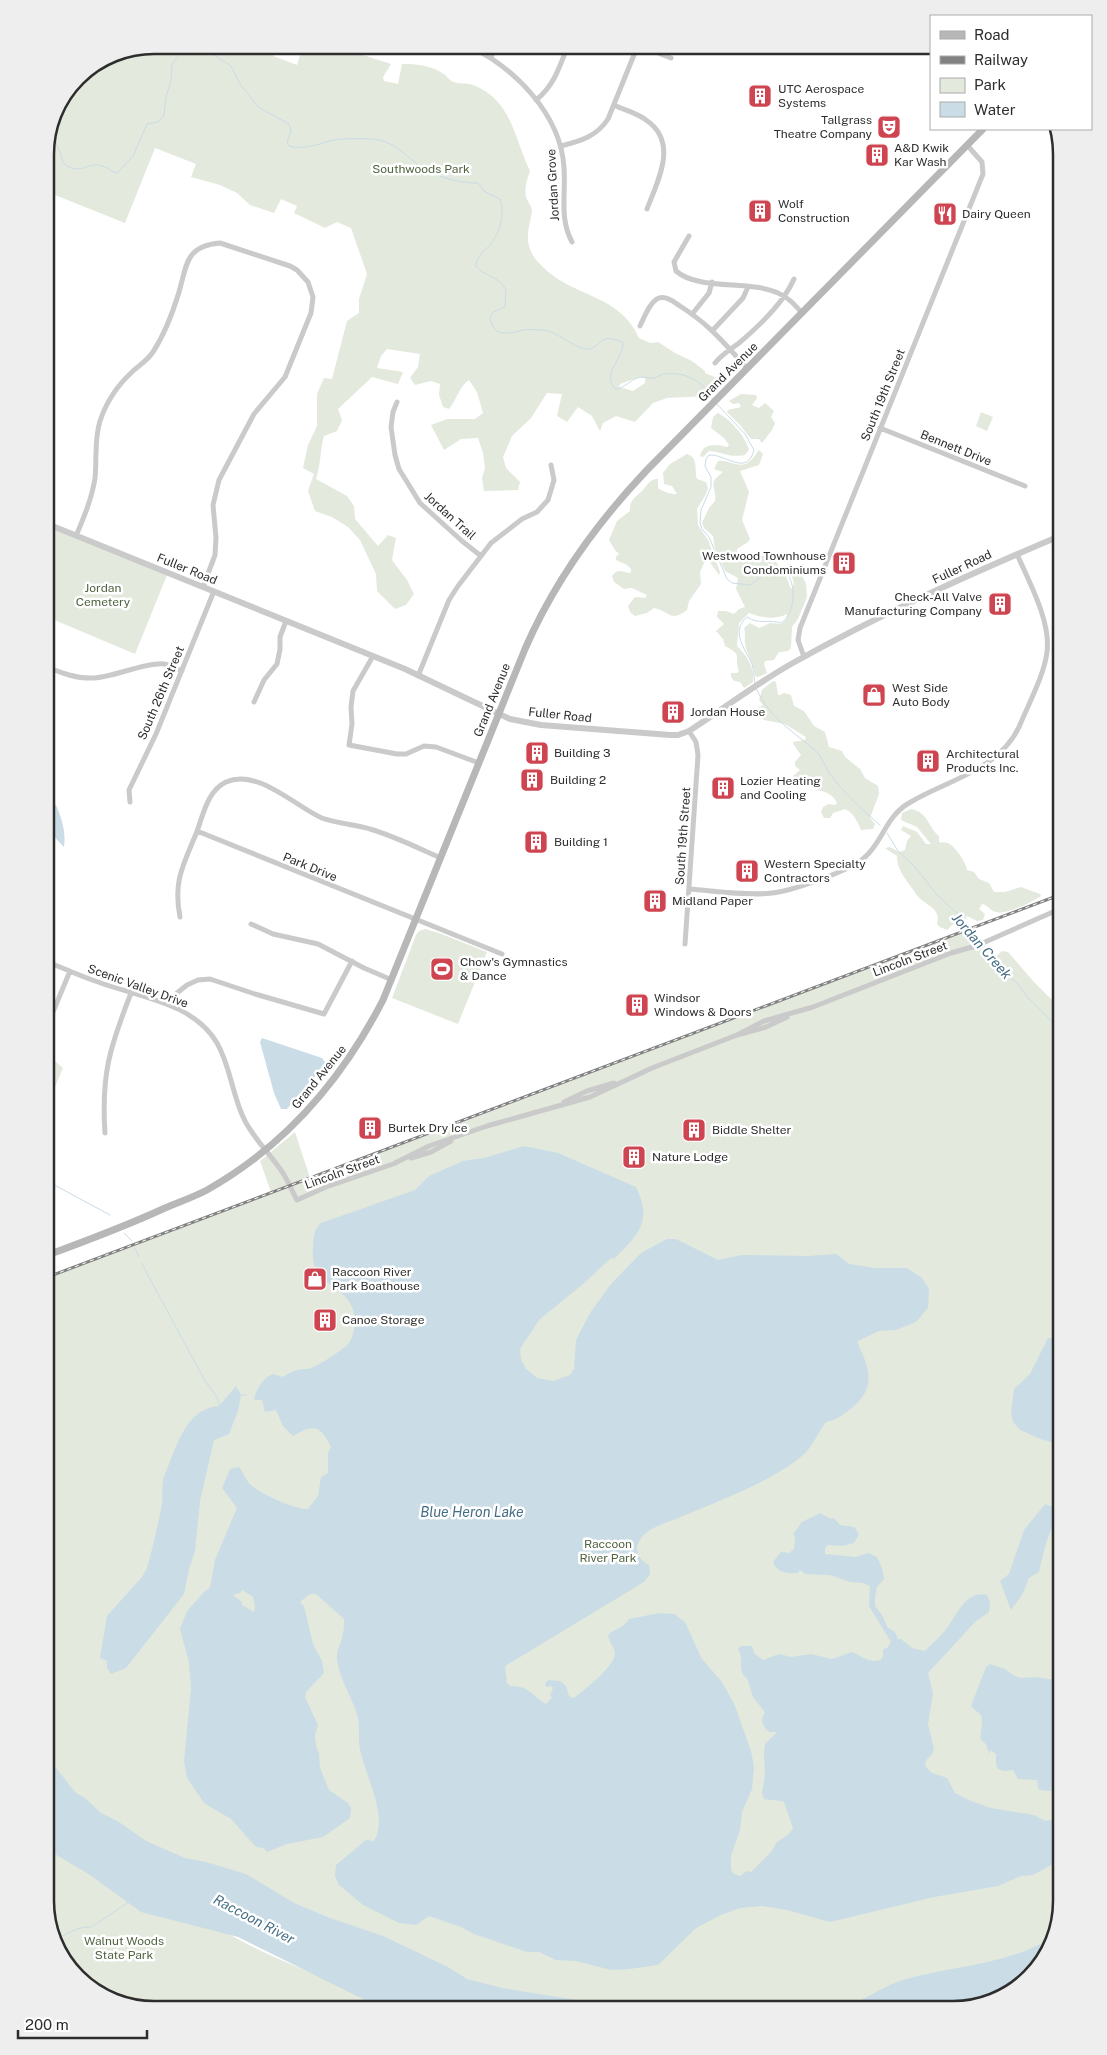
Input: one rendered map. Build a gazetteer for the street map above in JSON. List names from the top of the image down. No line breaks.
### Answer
{"streets":{"main road":["Grand Avenue"],"street":["Jordan Grove","South 19th Street","Bennett Drive","Jordan Trail","Fuller Road","South 26th Street","Park Drive","Lincoln Street","Scenic Valley Drive"]},"crossings":[["Grand Avenue","South 19th Street"],["Grand Avenue","Fuller Road"],["Grand Avenue","Park Drive"],["Grand Avenue","Lincoln Street"],["Grand Avenue","Scenic Valley Drive"],["South 19th Street","Bennett Drive"],["South 19th Street","Fuller Road"],["Fuller Road","South 26th Street"],["Lincoln Street","Scenic Valley Drive"]],"water":["Jordan Creek","Blue Heron Lake","Raccoon River"],"parks":["Southwoods Park","Jordan Cemetery","Raccoon River Park","Walnut Woods State Park"],"places":{"building":["UTC Aerospace Systems","A&D Kwik Kar Wash","Wolf Construction","Westwood Townhouse Condominiums","Check-All Valve Manufacturing Company","Jordan House","Building 3","Architectural Products Inc.","Building 2","Lozier Heating and Cooling","Building 1","Western Specialty Contractors","Midland Paper","Windsor Windows & Doors","Burtek Dry Ice","Biddle Shelter","Nature Lodge","Canoe Storage"],"theatre":["Tallgrass Theatre Company"],"restaurant":["Dairy Queen"],"shop":["West Side Auto Body","Raccoon River Park Boathouse"],"sports":["Chow's Gymnastics & Dance"]},"legend":["Road","Railway","Park","Water"],"scale_bar":"200 m"}
